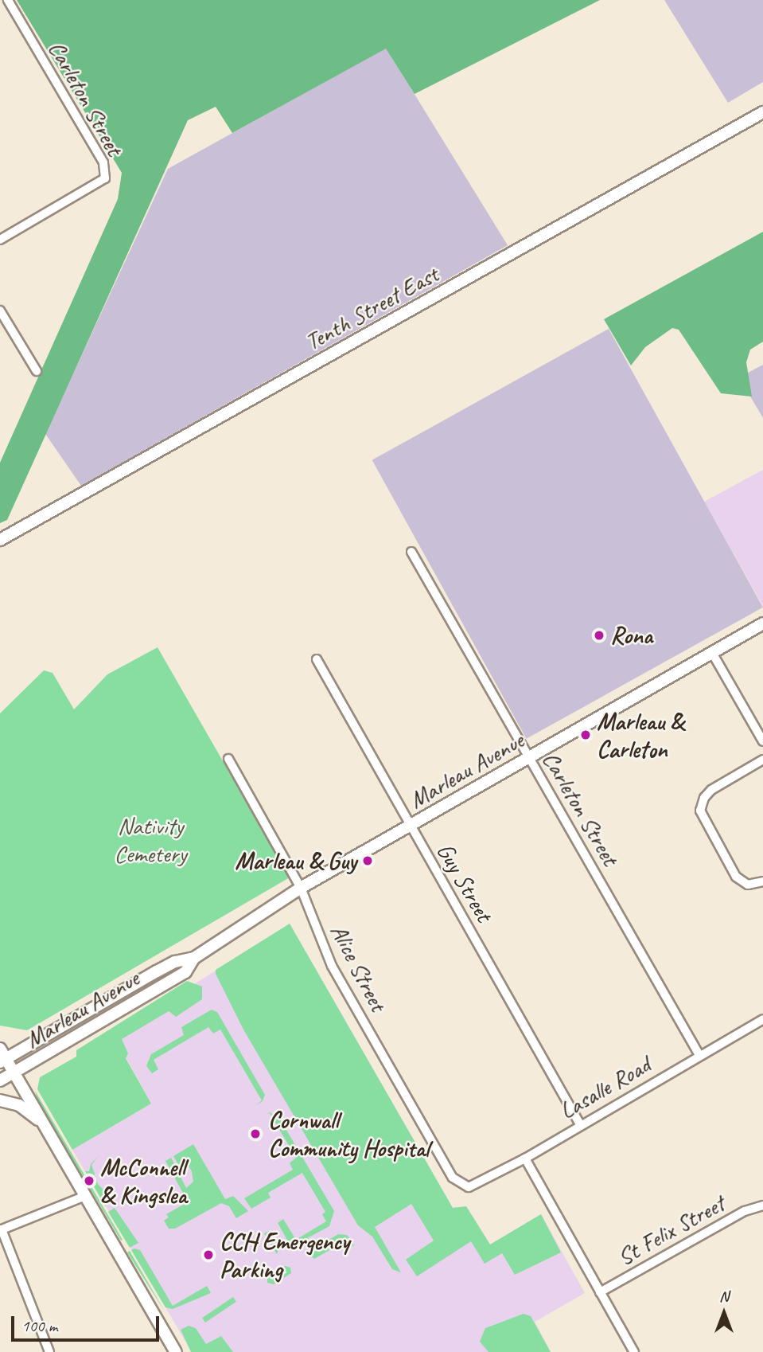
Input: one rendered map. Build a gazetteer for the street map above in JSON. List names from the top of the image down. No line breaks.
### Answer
{"streets":{"main road":["Tenth Street East","Marleau Avenue"],"street":["Carleton Street","Guy Street","Alice Street","Lasalle Road","St Felix Street"]},"crossings":[["Carleton Street","Marleau Avenue"],["Carleton Street","Lasalle Road"],["Marleau Avenue","Guy Street"],["Marleau Avenue","Alice Street"],["Guy Street","Lasalle Road"],["Alice Street","Lasalle Road"]],"parks":["Nativity Cemetery"],"places":["Rona","Marleau & Carleton","Marleau & Guy","Cornwall Community Hospital","McConnell & Kingslea","CCH Emergency Parking"],"scale_bar":"100 m","north":"top"}
